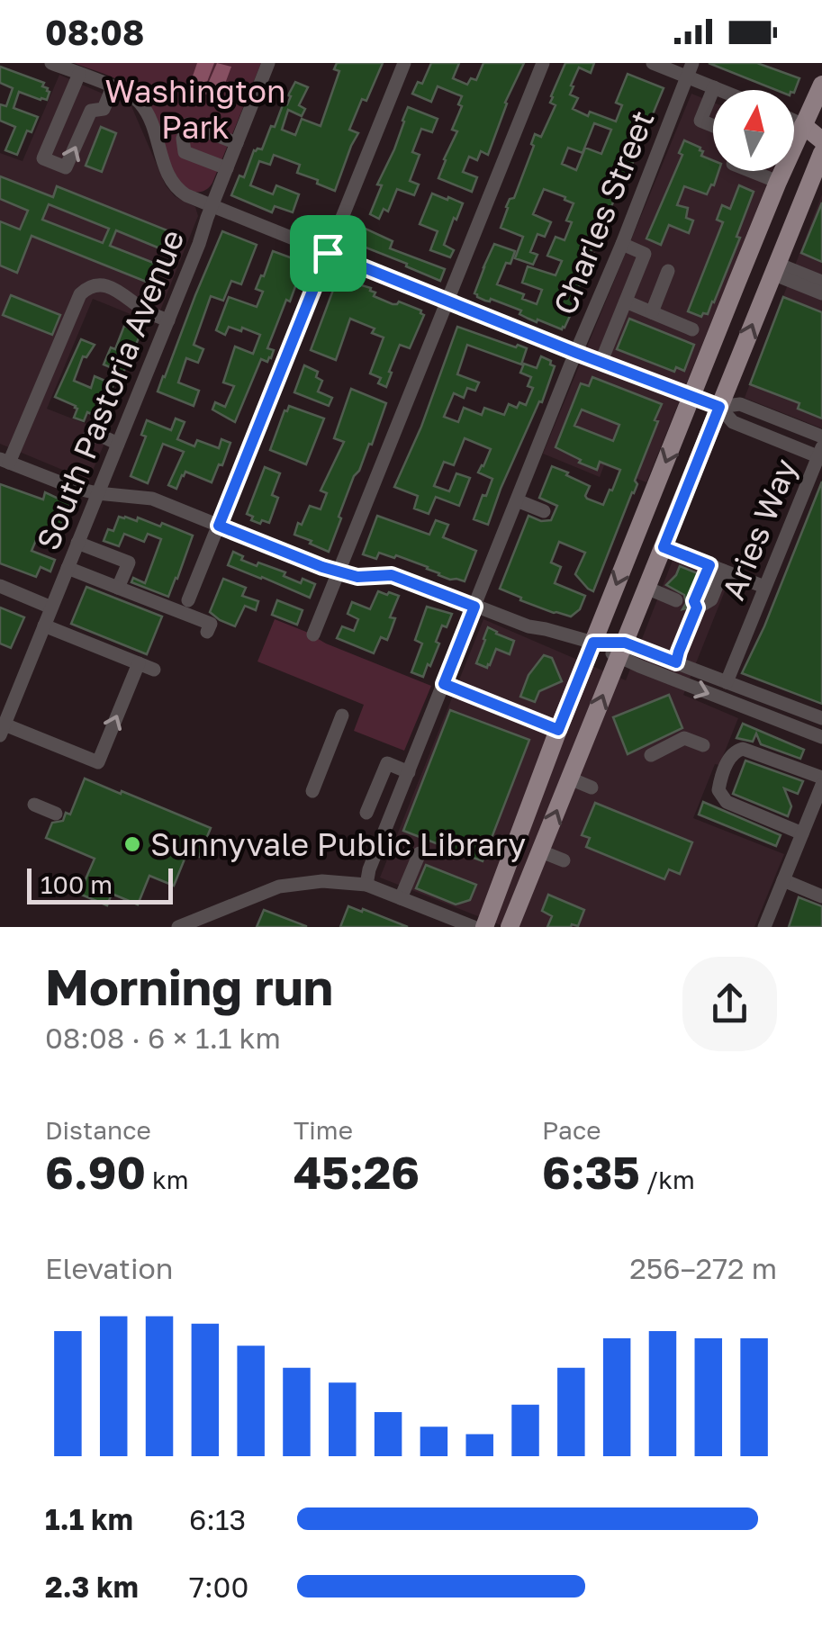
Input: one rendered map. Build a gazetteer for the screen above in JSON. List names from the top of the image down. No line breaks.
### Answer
{"streets":{"street":["Charles Street","South Pastoria Avenue","Aries Way"]},"parks":["Washington Park"],"places":["Sunnyvale Public Library"],"scale_bar":"100 m","north":"top","page":{"status":"08:08","scale":"100 m","heading":["Morning run","08:08 · 6 × 1.1 km"],"stats":[["Distance","6.90 km"],["Time","45:26"],["Pace","6:35 /km"]],"chart":["Elevation","256–272 m"],"list":[{"name":"1.1 km","note":"6:13"},{"name":"2.3 km","note":"7:00"}]}}
